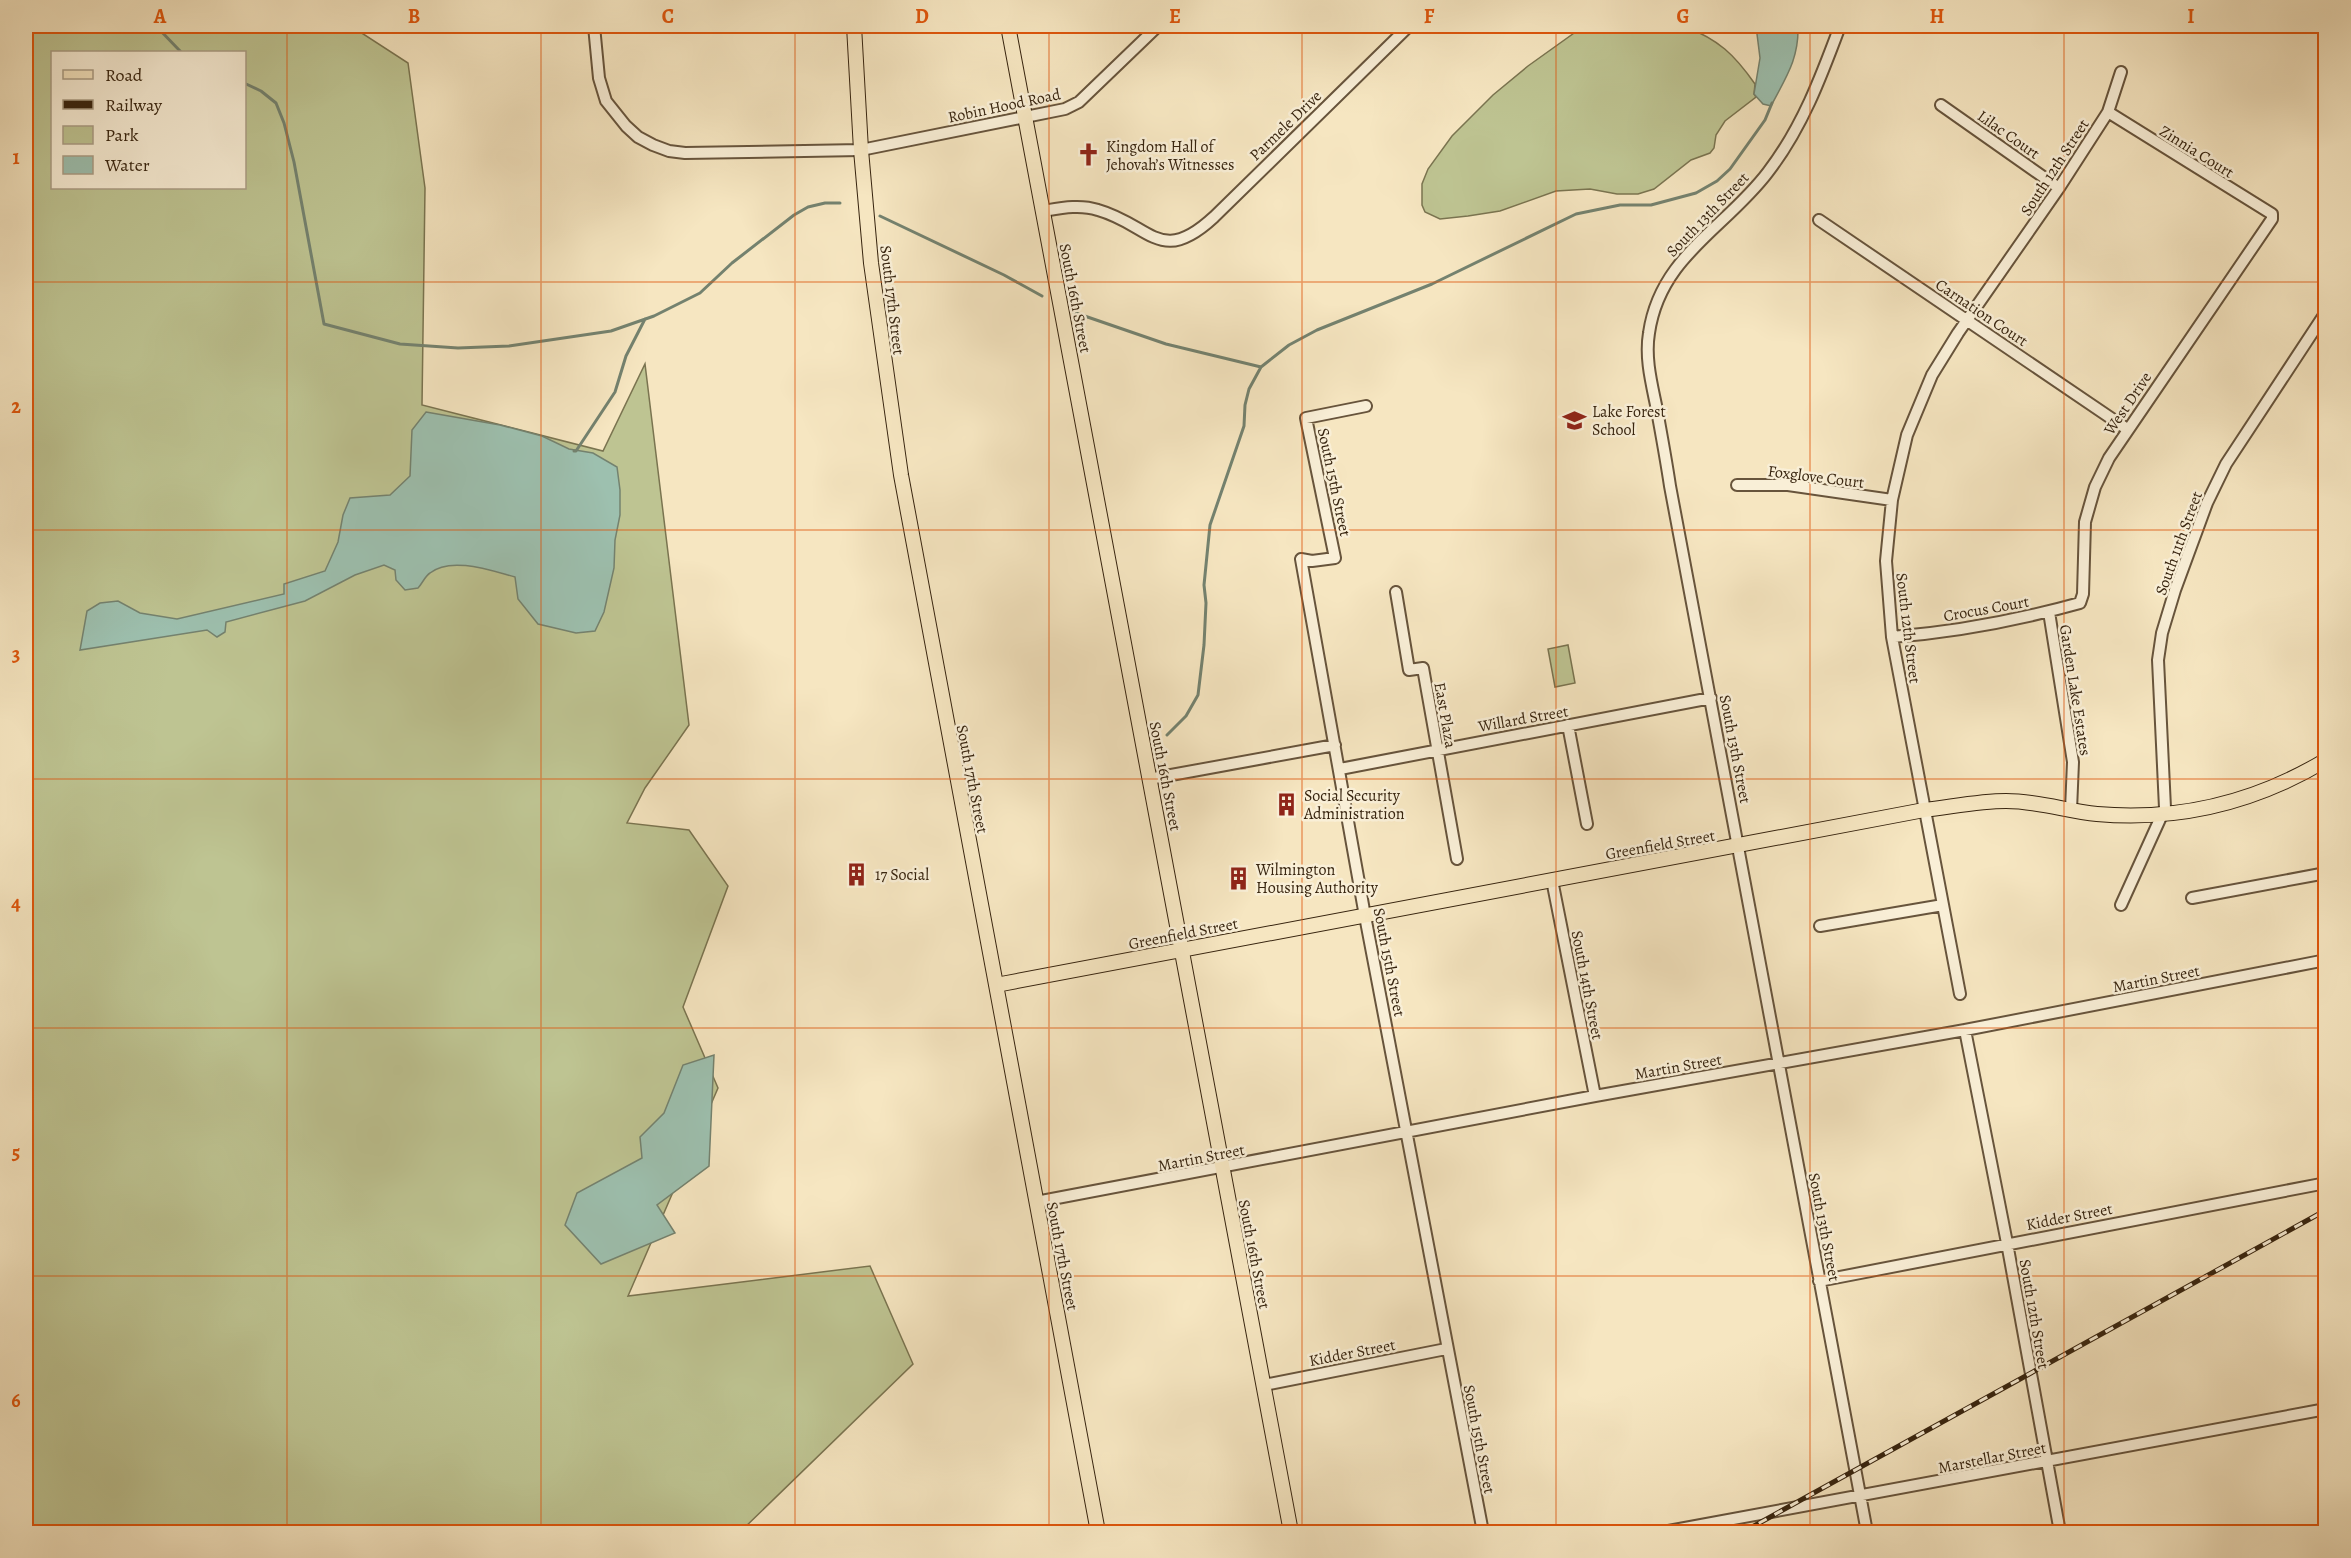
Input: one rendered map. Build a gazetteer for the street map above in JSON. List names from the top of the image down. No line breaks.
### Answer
{"streets":{"main road":["South 16th Street","South 17th Street","Greenfield Street"],"street":["Robin Hood Road","Parmele Drive","Lilac Court","Zinnia Court","South 12th Street","South 13th Street","Carnation Court","West Drive","Foxglove Court","South 15th Street","South 11th Street","Crocus Court","Garden Lake Estates","East Plaza","Willard Street","Martin Street","South 14th Street","Kidder Street","Marstellar Street"]},"crossings":[["Robin Hood Road","South 16th Street"],["Robin Hood Road","South 17th Street"],["Parmele Drive","South 16th Street"],["Lilac Court","South 12th Street"],["Zinnia Court","South 12th Street"],["Zinnia Court","West Drive"],["South 12th Street","Carnation Court"],["South 12th Street","Foxglove Court"],["South 12th Street","Crocus Court"],["South 12th Street","Greenfield Street"],["South 12th Street","Martin Street"],["South 12th Street","Kidder Street"],["South 12th Street","Marstellar Street"],["South 13th Street","Willard Street"],["South 13th Street","Greenfield Street"],["South 13th Street","Martin Street"],["South 13th Street","Kidder Street"],["South 13th Street","Marstellar Street"],["South 16th Street","Greenfield Street"],["South 16th Street","Martin Street"],["South 16th Street","Kidder Street"],["South 17th Street","Greenfield Street"],["South 17th Street","Martin Street"],["Carnation Court","West Drive"],["West Drive","Crocus Court"],["West Drive","Garden Lake Estates"],["South 15th Street","Willard Street"],["South 15th Street","Greenfield Street"],["South 15th Street","Martin Street"],["South 15th Street","Kidder Street"],["South 11th Street","Greenfield Street"],["Crocus Court","Garden Lake Estates"],["Garden Lake Estates","Greenfield Street"],["East Plaza","Willard Street"],["Greenfield Street","South 14th Street"],["Martin Street","South 14th Street"]],"places":{"church":["Kingdom Hall of Jehovah’s Witnesses"],"school or university":["Lake Forest School"],"building":["Social Security Administration","17 Social","Wilmington Housing Authority"]},"legend":["Road","Railway","Park","Water"],"grid":{"columns":["A","B","C","D","E","F","G","H","I"],"rows":["1","2","3","4","5","6"]}}
